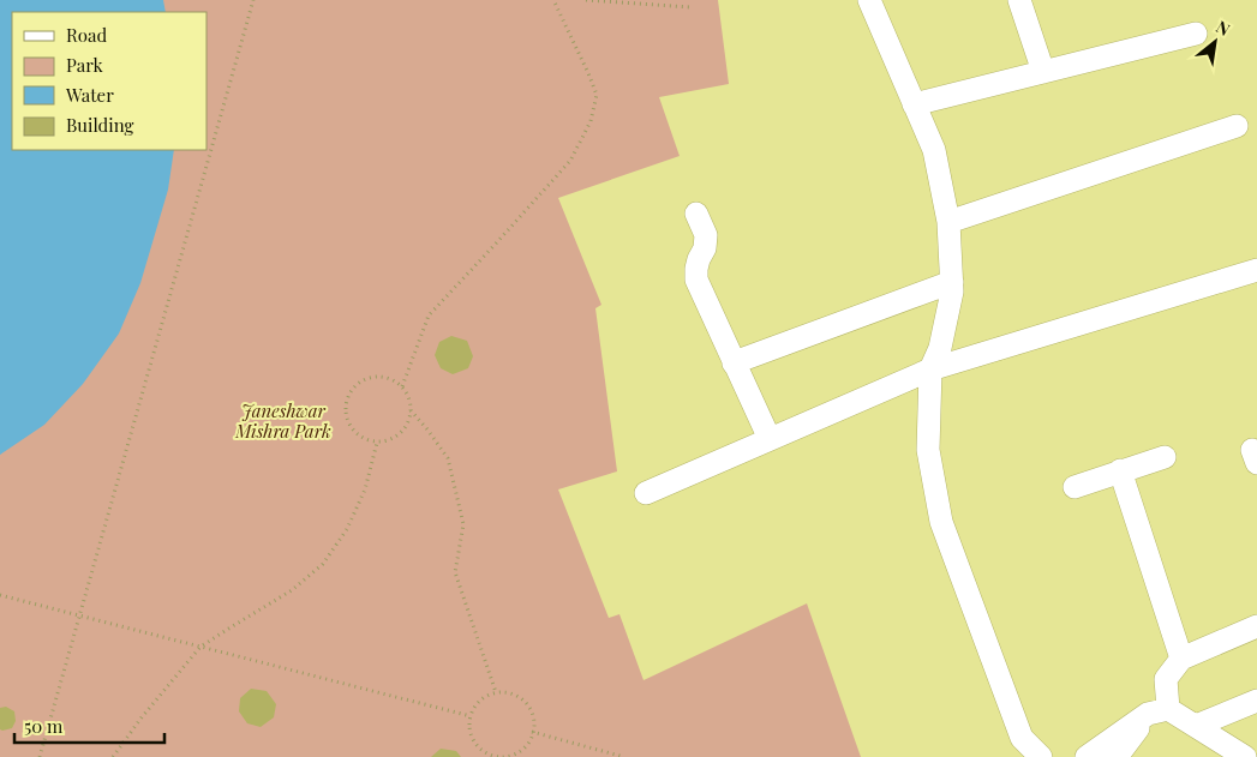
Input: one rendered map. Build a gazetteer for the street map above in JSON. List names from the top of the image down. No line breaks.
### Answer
{"parks":["Janeshwar Mishra Park"],"legend":["Road","Park","Water","Building"],"scale_bar":"50 m","north":"top right"}
